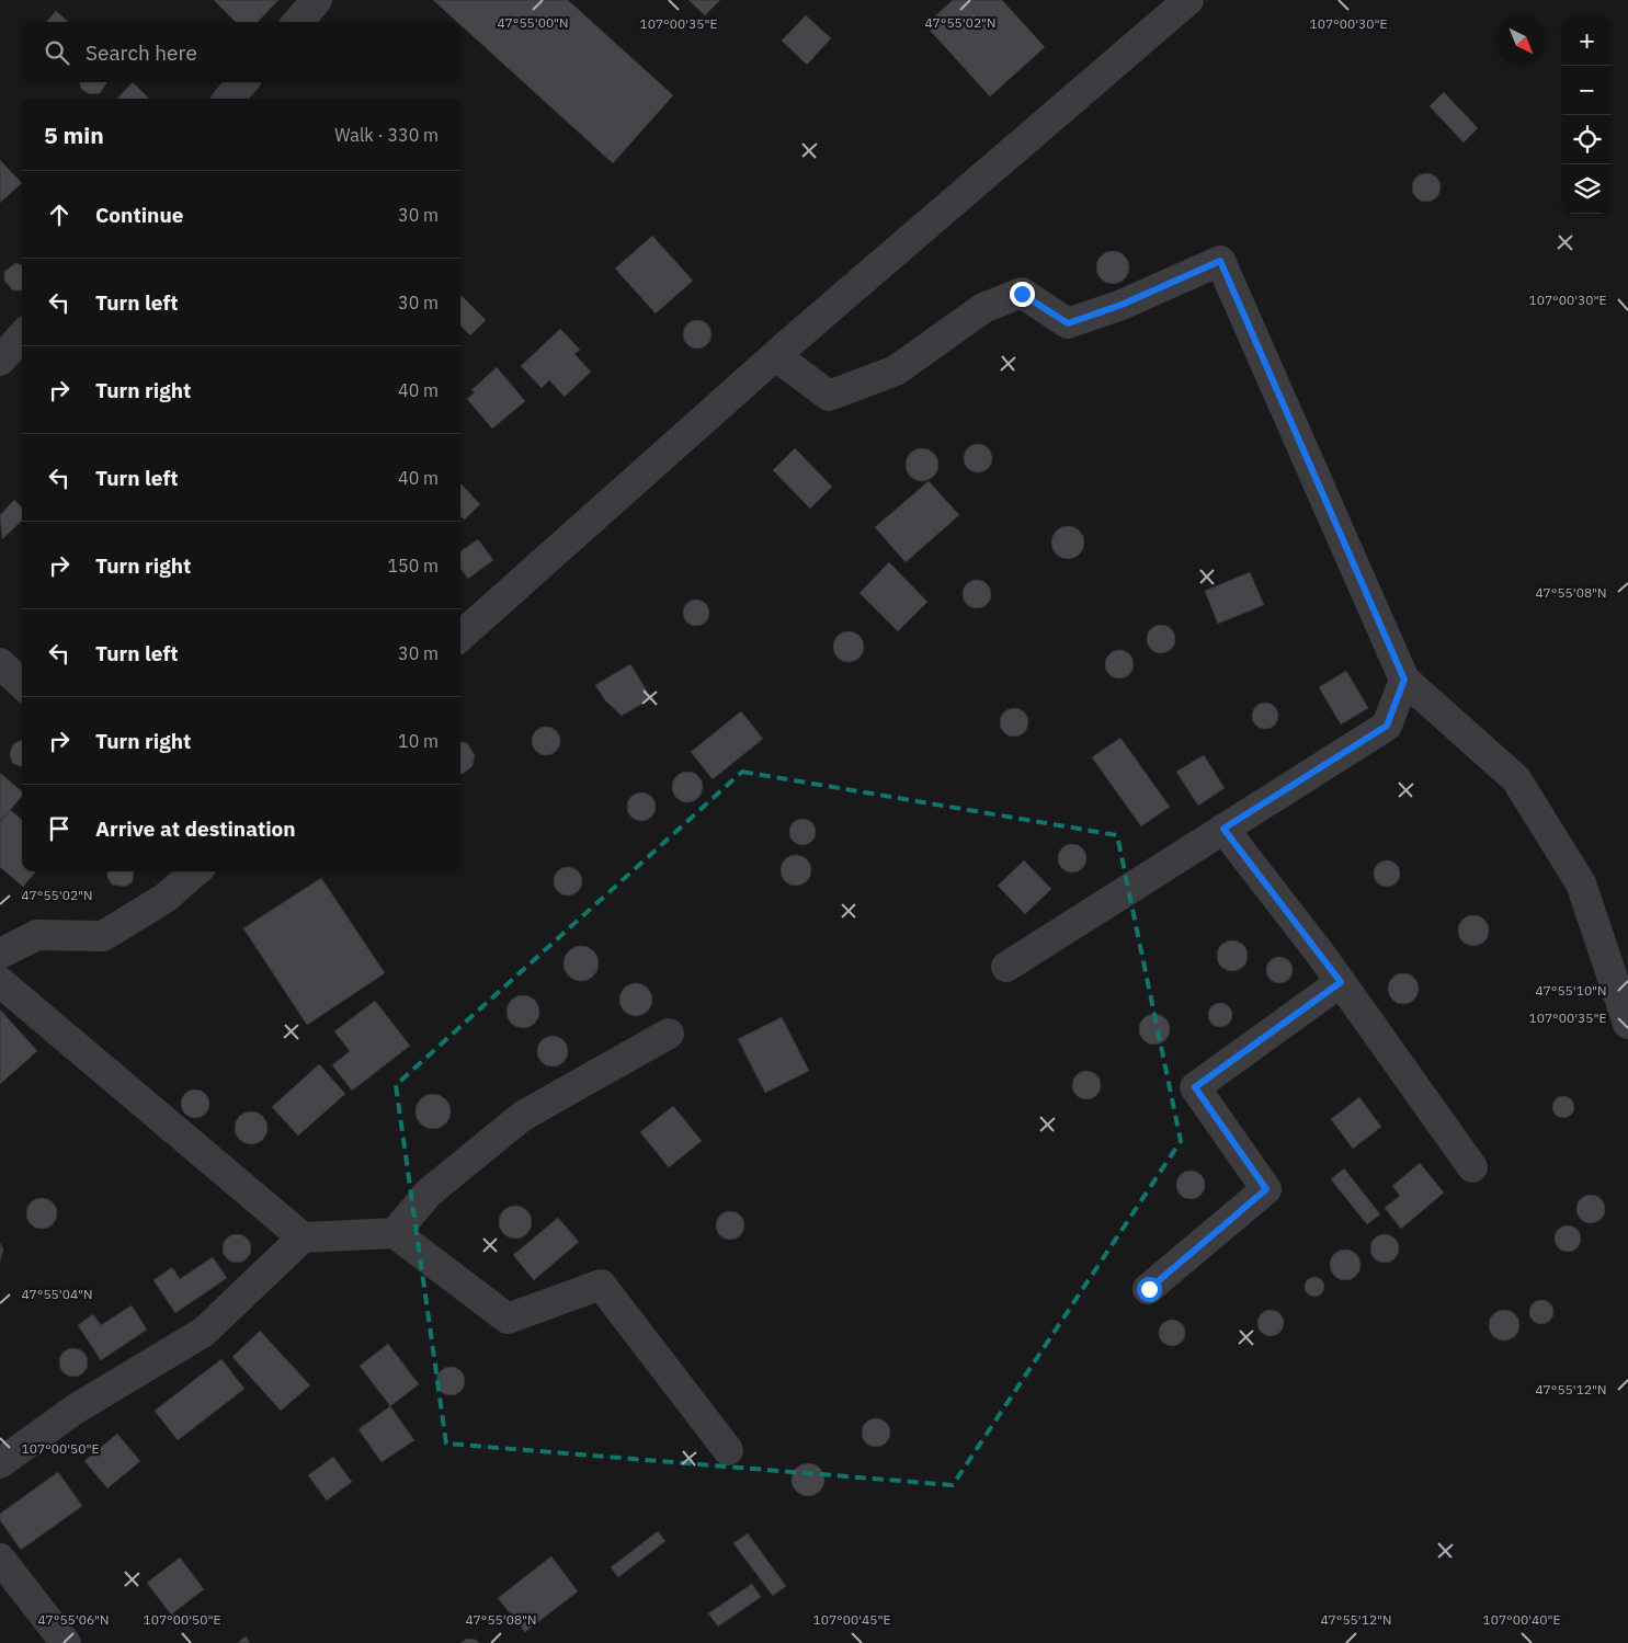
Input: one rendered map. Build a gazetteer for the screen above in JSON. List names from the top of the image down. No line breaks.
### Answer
{"north":"bottom right","page":{"map_buttons":["+","−"],"search":"Search here","heading":["5 min","Walk · 330 m"],"list":[["Continue","30 m"],["Turn left","30 m"],["Turn right","40 m"],["Turn left","40 m"],["Turn right","150 m"],["Turn left","30 m"],["Turn right","10 m"],"Arrive at destination"]},"coordinates":["47°55'00\"N","47°55'02\"N","107°00'35\"E","107°00'30\"E","47°55'08\"N","47°55'10\"N","47°55'04\"N","47°55'12\"N","107°00'50\"E","107°00'45\"E","107°00'40\"E","47°55'06\"N"]}
